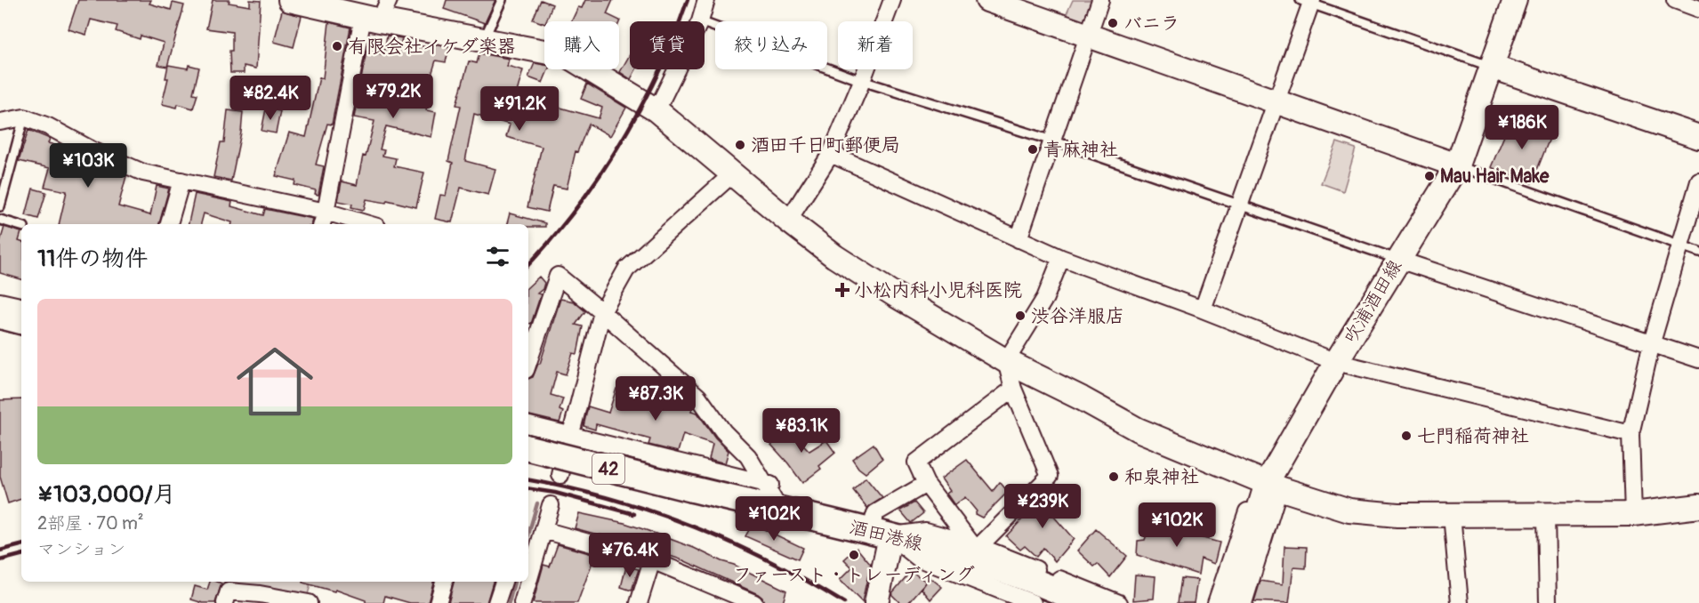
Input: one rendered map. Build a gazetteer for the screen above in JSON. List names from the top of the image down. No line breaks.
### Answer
{"streets":{"main road":["42","酒田港線"],"street":["吹浦酒田線"]},"places":{"other":["バニラ","有限会社イケダ楽器","酒田千日町郵便局","青麻神社","Mau Hair Make","渋谷洋服店","七門稲荷神社","和泉神社","ファースト・トレーディング"],"health":["小松内科小児科医院"]},"page":{"chip":["購入","賃貸","絞り込み","新着"],"price":["¥79.2K","¥82.4K","¥91.2K","¥186K","¥103K","¥87.3K","¥83.1K","¥239K","¥102K","¥102K","¥76.4K"],"heading":"11件の物件","list":[{"name":"¥103,000/月","note":"2部屋 · 70 m² · マンション"}]}}
